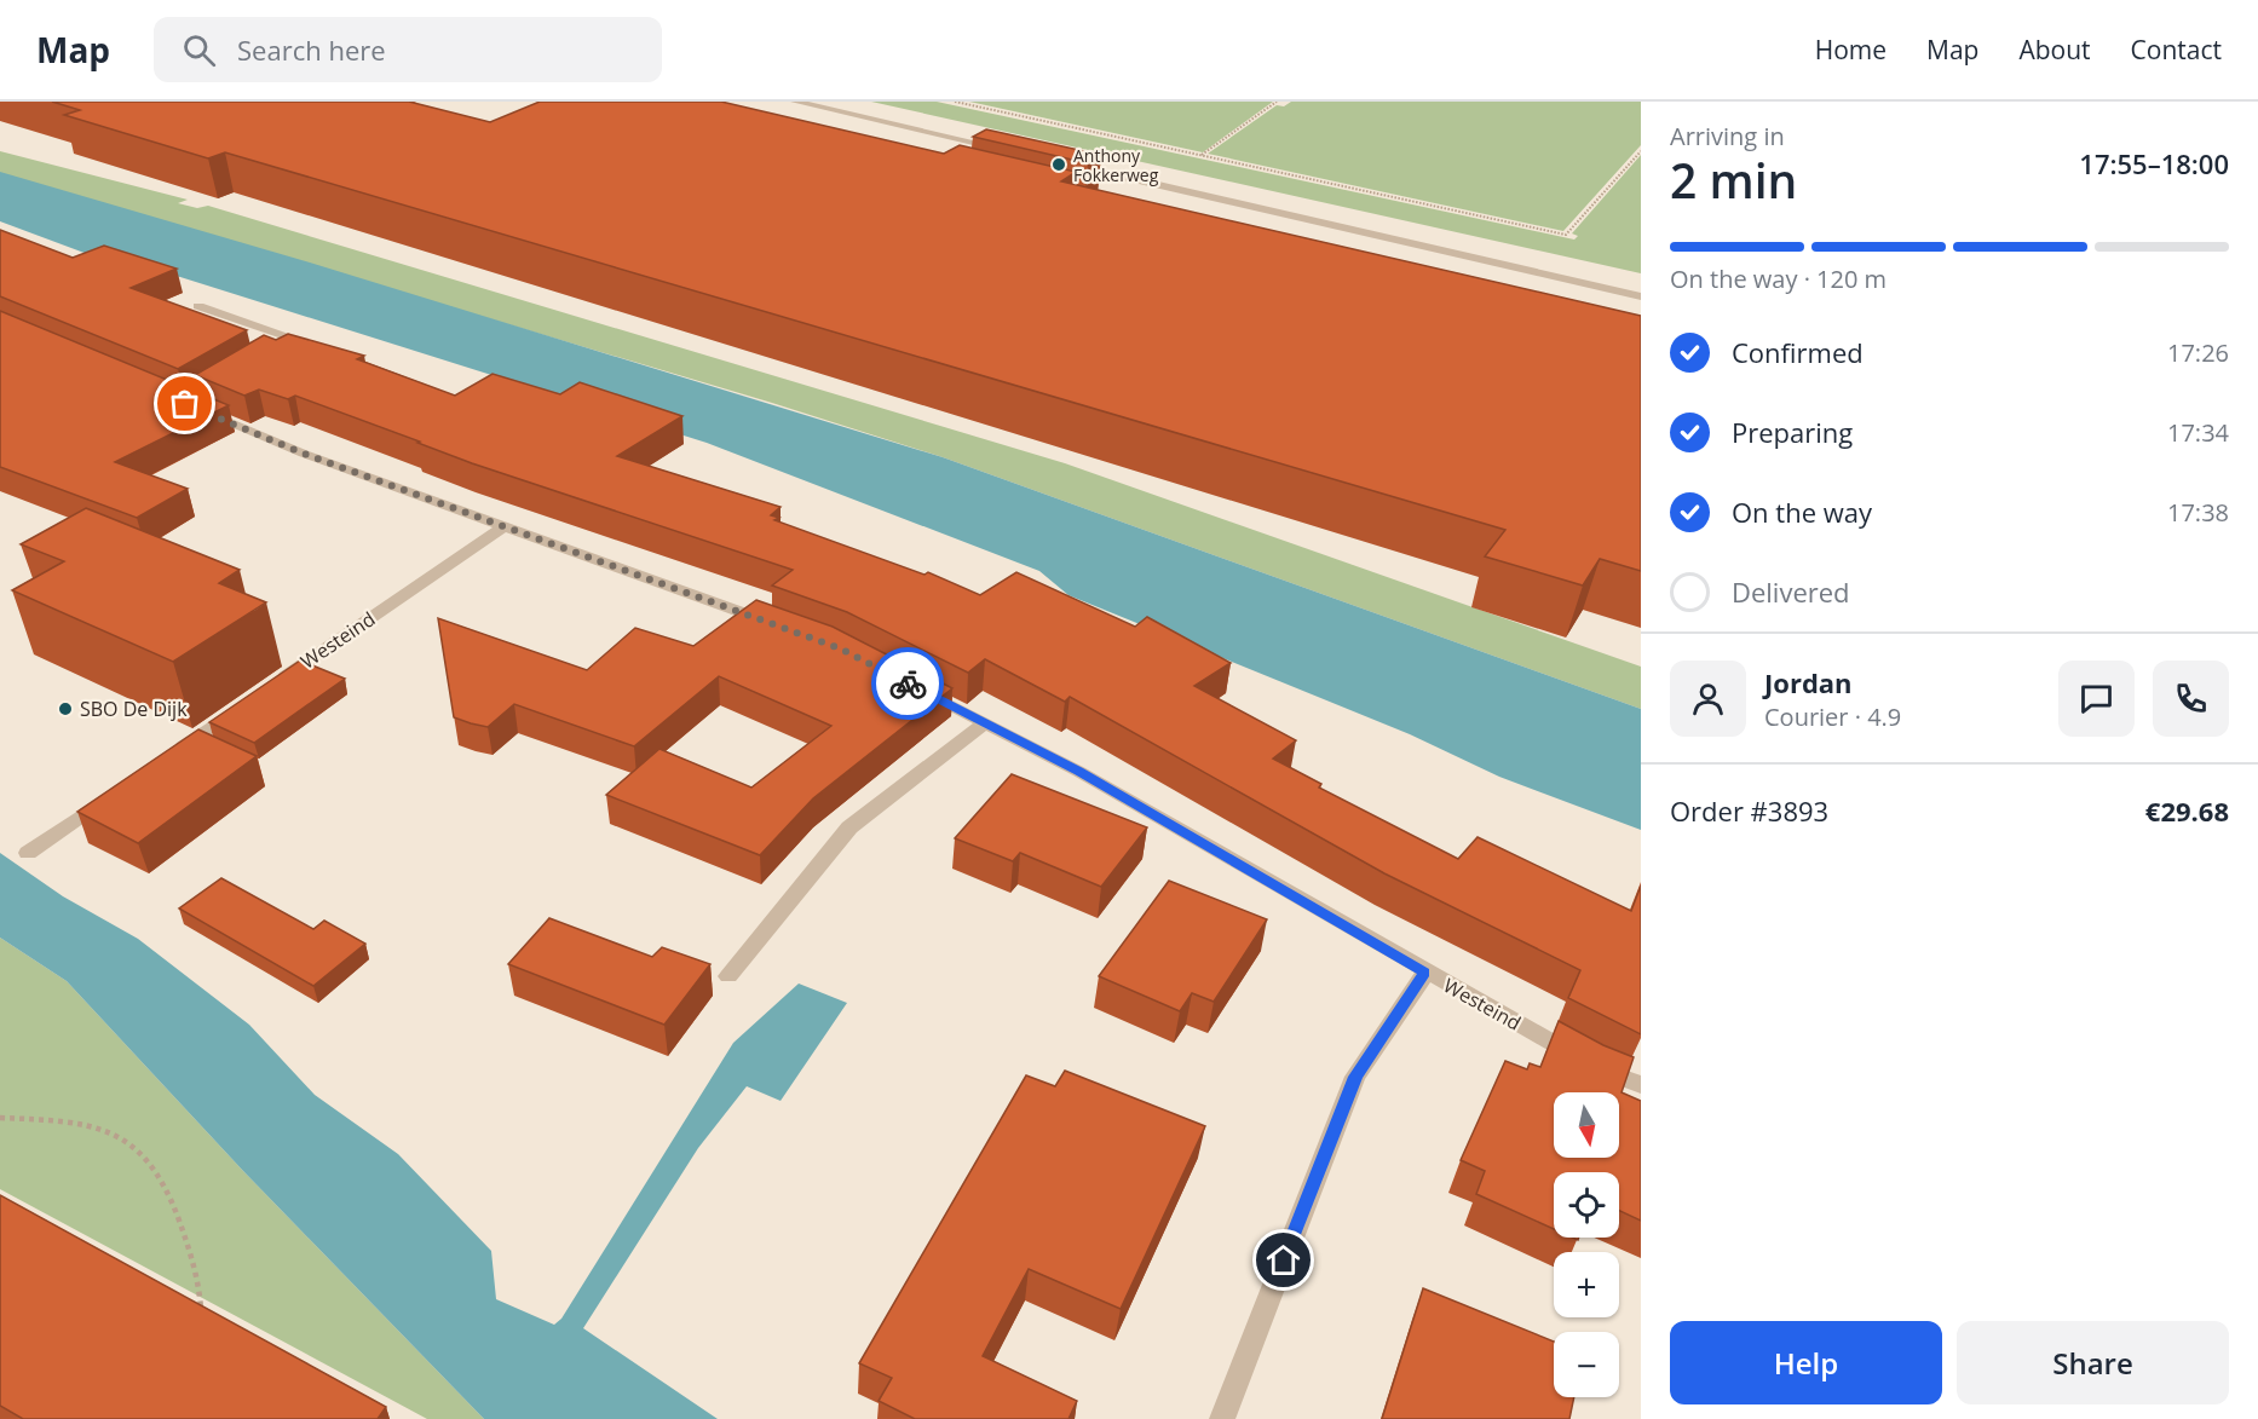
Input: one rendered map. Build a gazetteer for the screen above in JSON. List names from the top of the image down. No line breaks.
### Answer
{"streets":{"street":["Westeind"]},"places":["Anthony Fokkerweg","SBO De Dijk"],"north":"bottom","page":{"header":"Map","search":"Search here","nav":["Home","Map","About","Contact"],"heading":["2 min","Arriving in","17:55–18:00"],"panel":["Jordan","Courier · 4.9","Order #3893","€29.68"],"bar":"On the way · 120 m","list":[["Confirmed","17:26"],["Preparing","17:34"],["On the way","17:38"],"Delivered"],"map_buttons":["+","−"],"buttons":["Help","Share"]}}
